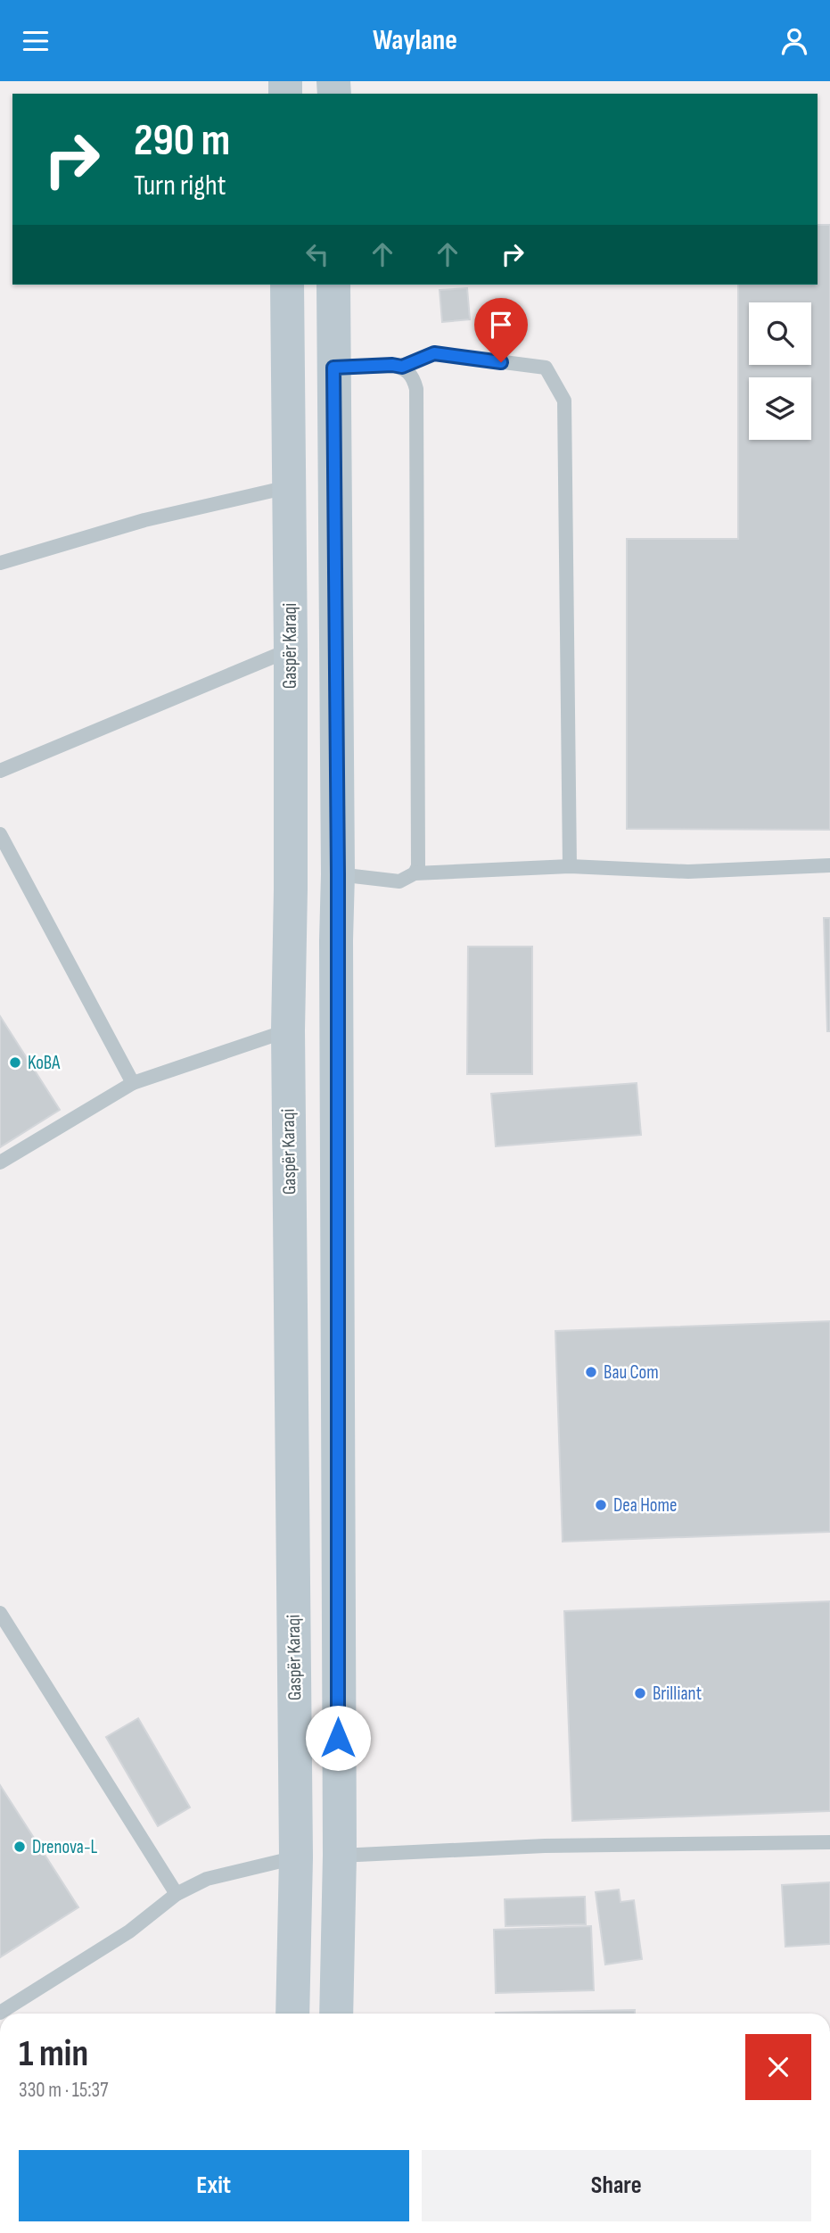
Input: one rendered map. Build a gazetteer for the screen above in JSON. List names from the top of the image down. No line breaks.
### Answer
{"streets":{"main road":["Gaspër Karaqi"]},"places":["KoBA","Bau Com","Dea Home","Brilliant","Drenova-L"],"page":{"header":"Waylane","turn":["290 m","Turn right"],"heading":["1 min","330 m · 15:37"],"buttons":["Exit","Share"]}}
